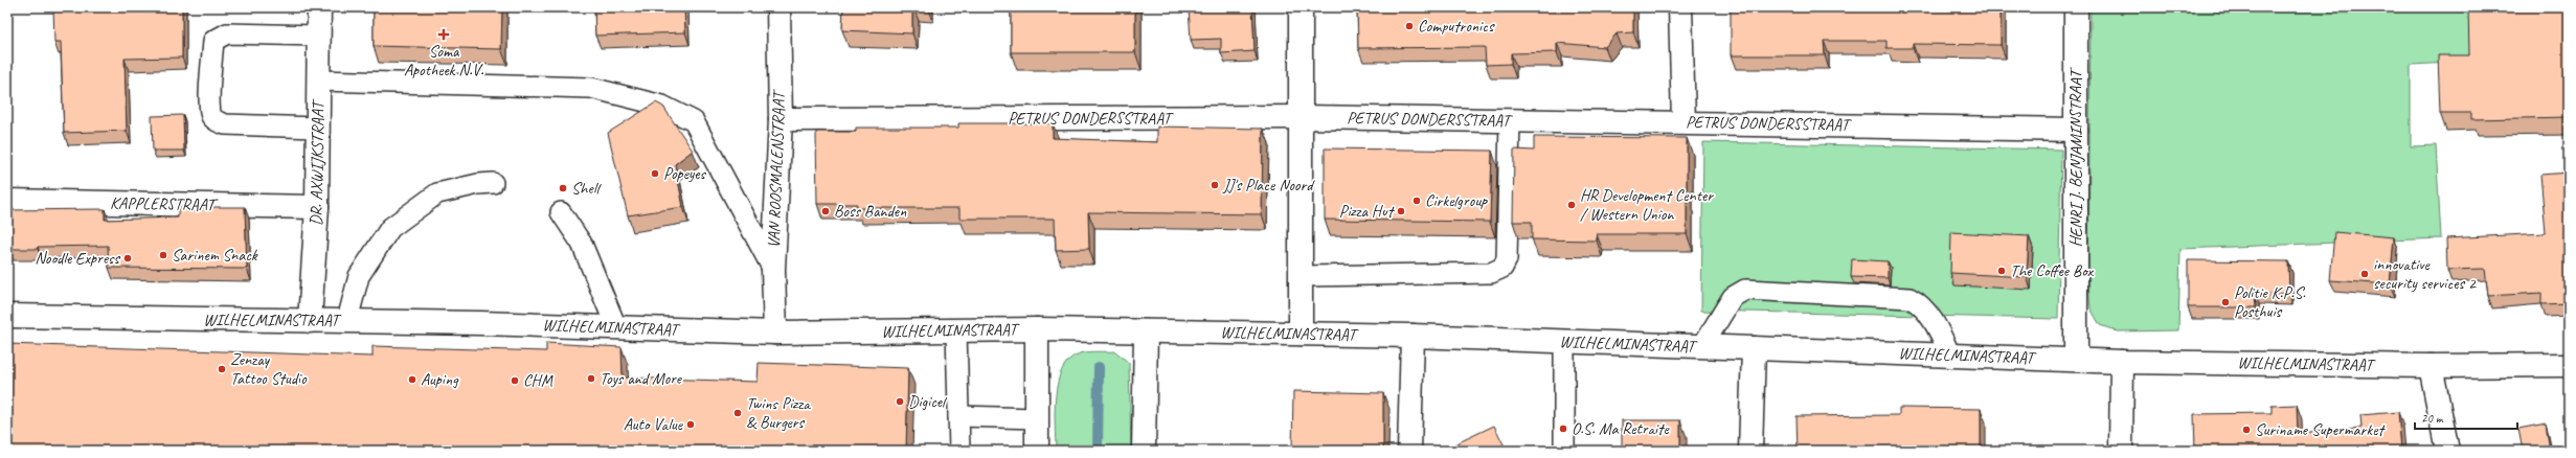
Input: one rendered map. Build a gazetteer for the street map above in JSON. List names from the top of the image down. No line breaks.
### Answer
{"streets":{"street":["PETRUS DONDERSSTRAAT","HENRI J. BENJAMINSTRAAT","DR. AXWIJKSTRAAT","VAN ROOSMALENSTRAAT","KAPPLERSTRAAT","WILHELMINASTRAAT"]},"crossings":[["PETRUS DONDERSSTRAAT","HENRI J. BENJAMINSTRAAT"],["PETRUS DONDERSSTRAAT","VAN ROOSMALENSTRAAT"],["HENRI J. BENJAMINSTRAAT","WILHELMINASTRAAT"],["DR. AXWIJKSTRAAT","KAPPLERSTRAAT"],["DR. AXWIJKSTRAAT","WILHELMINASTRAAT"],["VAN ROOSMALENSTRAAT","WILHELMINASTRAAT"]],"places":{"other":["Computronics","Popeyes","JJ's Place Noord","Shell","Cirkelgroup","HR Development Center / Western Union","Boss Banden","Pizza Hut","Sarinem Snack","Noodle Express","The Coffee Box","innovative security services 2","Politie K.P.S. Posthuis","Zenzay Tattoo Studio","Toys and More","Auping","CHM","Digicel","Twins Pizza & Burgers","Auto Value","O.S. Ma Retraite","Suriname Supermarket"],"health":["Soma Apotheek N.V."]},"scale_bar":"20 m"}
